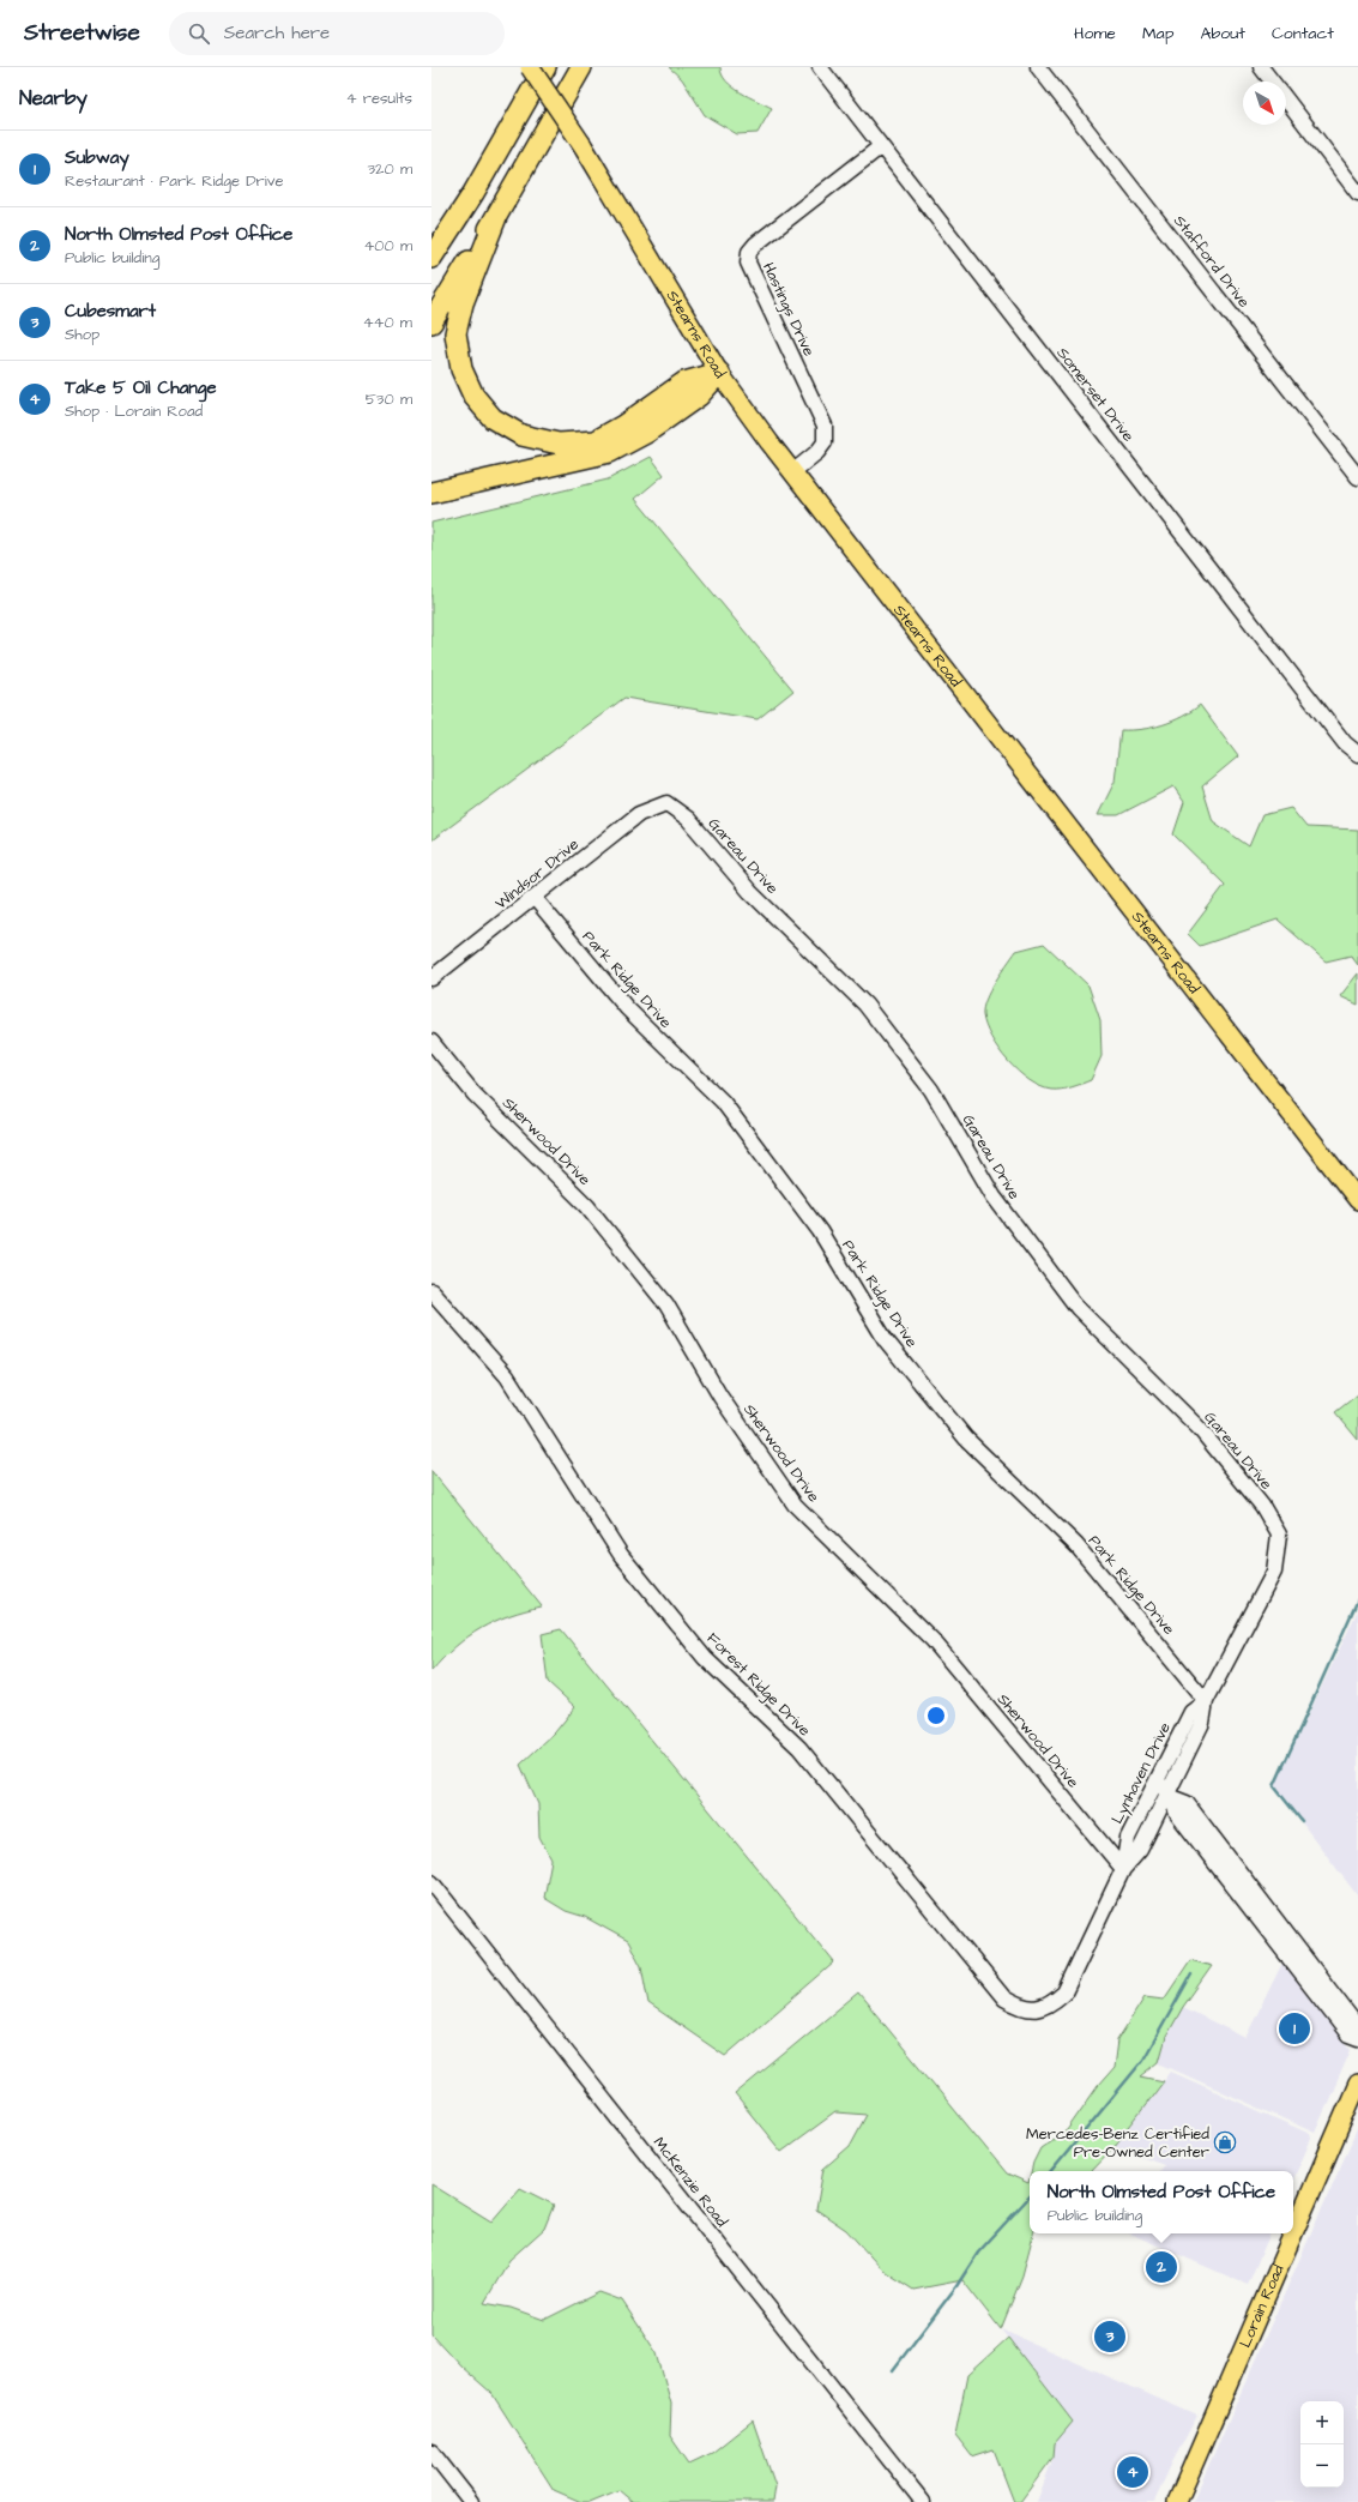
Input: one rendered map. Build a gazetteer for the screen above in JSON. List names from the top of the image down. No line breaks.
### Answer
{"streets":{"main road":["Stearns Road","Lorain Road"],"street":["Stafford Drive","Hastings Drive","Somerset Drive","Gareau Drive","Windsor Drive","Park Ridge Drive","Sherwood Drive","Forest Ridge Drive","Lynhaven Drive","McKenzie Road"]},"crossings":[["Hastings Drive","Stearns Road"],["Hastings Drive","Somerset Drive"],["Gareau Drive","Windsor Drive"],["Gareau Drive","Lynhaven Drive"],["Windsor Drive","Park Ridge Drive"],["Park Ridge Drive","Lynhaven Drive"],["Sherwood Drive","Lynhaven Drive"],["Forest Ridge Drive","Lynhaven Drive"]],"places":{"shop":["Mercedes-Benz Certified Pre-Owned Center"]},"north":"bottom right","page":{"header":"Streetwise","search":"Search here","nav":["Home","Map","About","Contact"],"heading":["Nearby","4 results"],"list":[{"mark":"1","name":"Subway","note":"Restaurant · Park Ridge Drive","value":"320 m"},{"mark":"2","name":"North Olmsted Post Office","note":"Public building","value":"400 m"},{"mark":"3","name":"Cubesmart","note":"Shop","value":"440 m"},{"mark":"4","name":"Take 5 Oil Change","note":"Shop · Lorain Road","value":"530 m"}],"pins":["1","2","3","4"],"popup":["North Olmsted Post Office","Public building"],"map_buttons":["+","−"]}}
